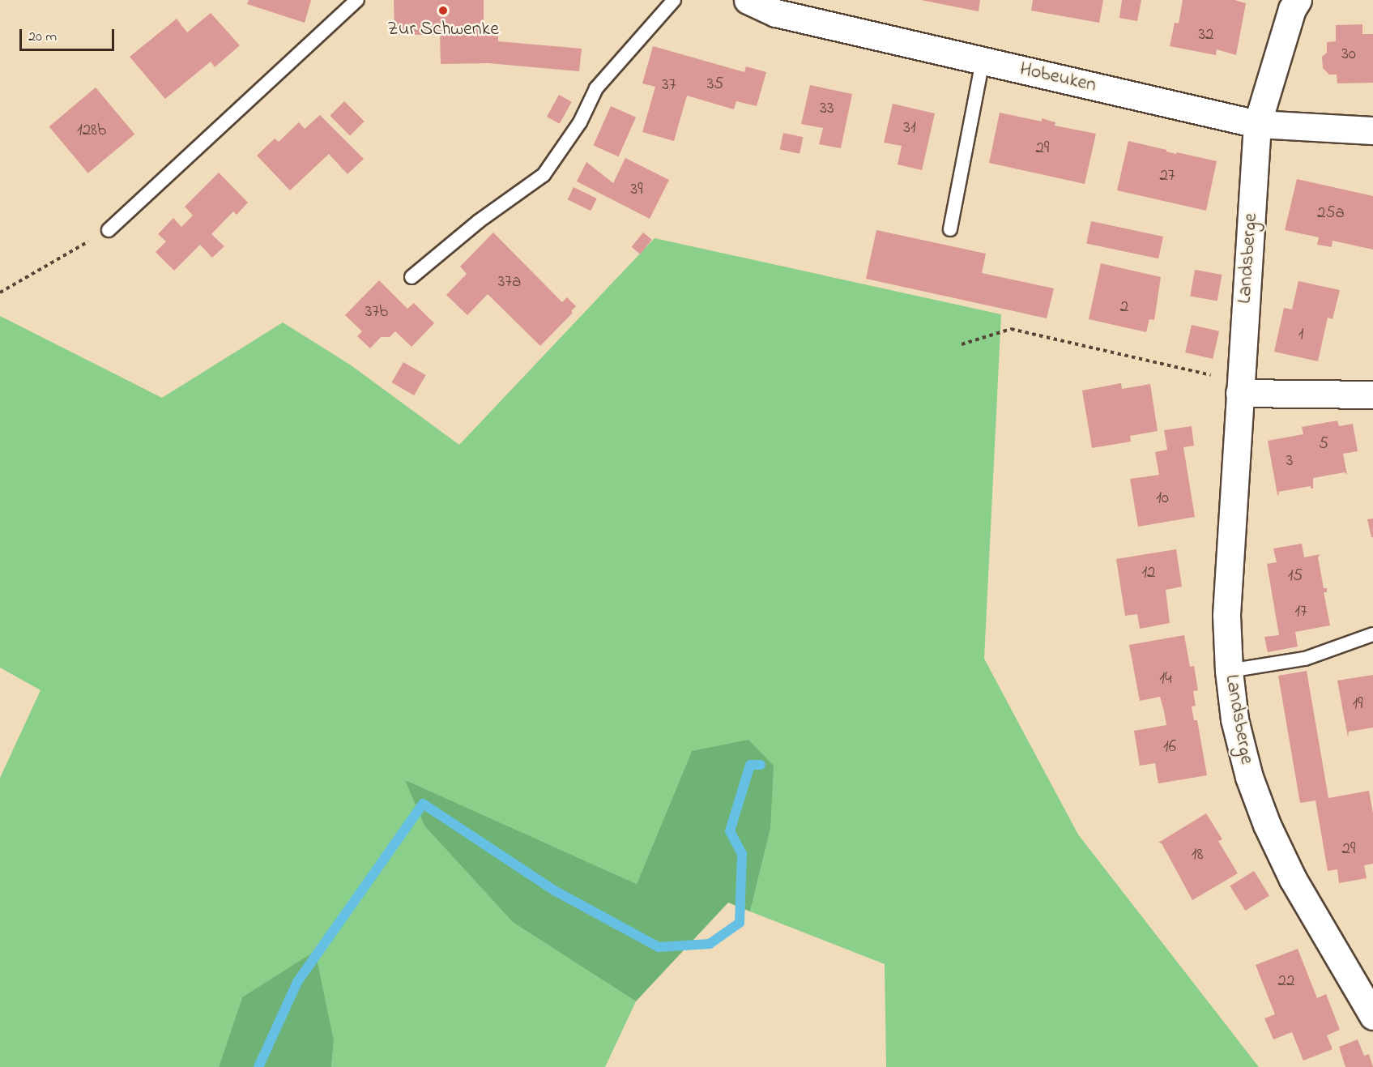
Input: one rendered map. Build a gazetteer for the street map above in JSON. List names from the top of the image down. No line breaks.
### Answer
{"streets":{"street":["Hobeuken","Landsberge"]},"crossings":[["Hobeuken","Landsberge"]],"places":["Zur Schwenke"],"house_numbers":["32","30","35","37","33","31","128b","29","27","39","25a","37a","2","37b","1","5","3","10","12","15","17","14","19","16","29","18","22"],"scale_bar":"20 m"}
